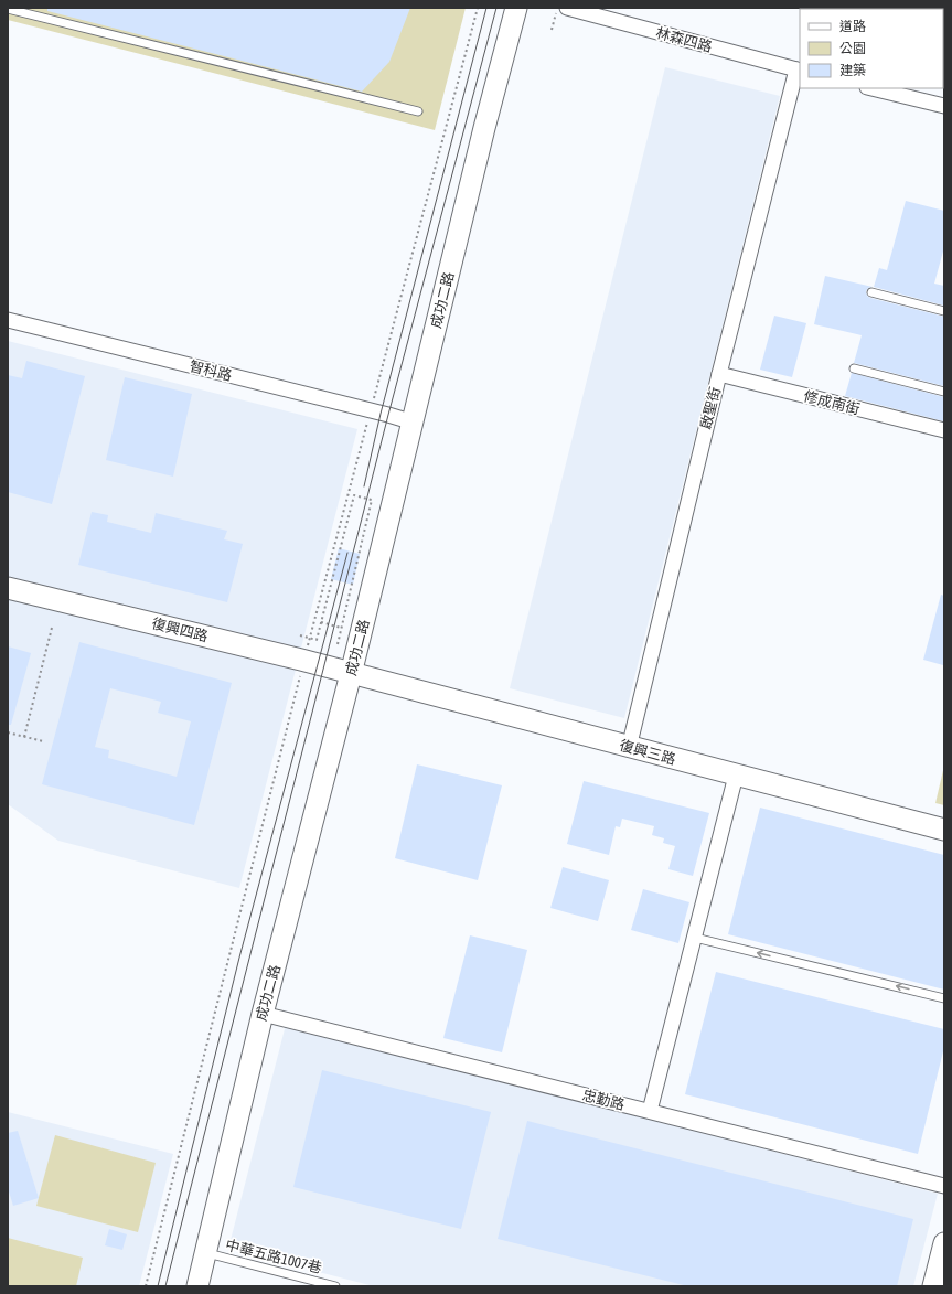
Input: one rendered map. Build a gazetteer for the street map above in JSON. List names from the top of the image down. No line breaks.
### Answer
{"streets":{"street":["林森四路","成功二路","智科路","修成南街","啟聖街","復興四路","復興三路","忠勤路"],"lane":["中華五路1007巷"]},"crossings":[["林森四路","啟聖街"],["成功二路","智科路"],["成功二路","復興四路"],["成功二路","復興三路"],["成功二路","忠勤路"],["成功二路","中華五路1007巷"],["修成南街","啟聖街"],["啟聖街","復興三路"],["復興四路","復興三路"]],"legend":["道路","公園","建築"]}
